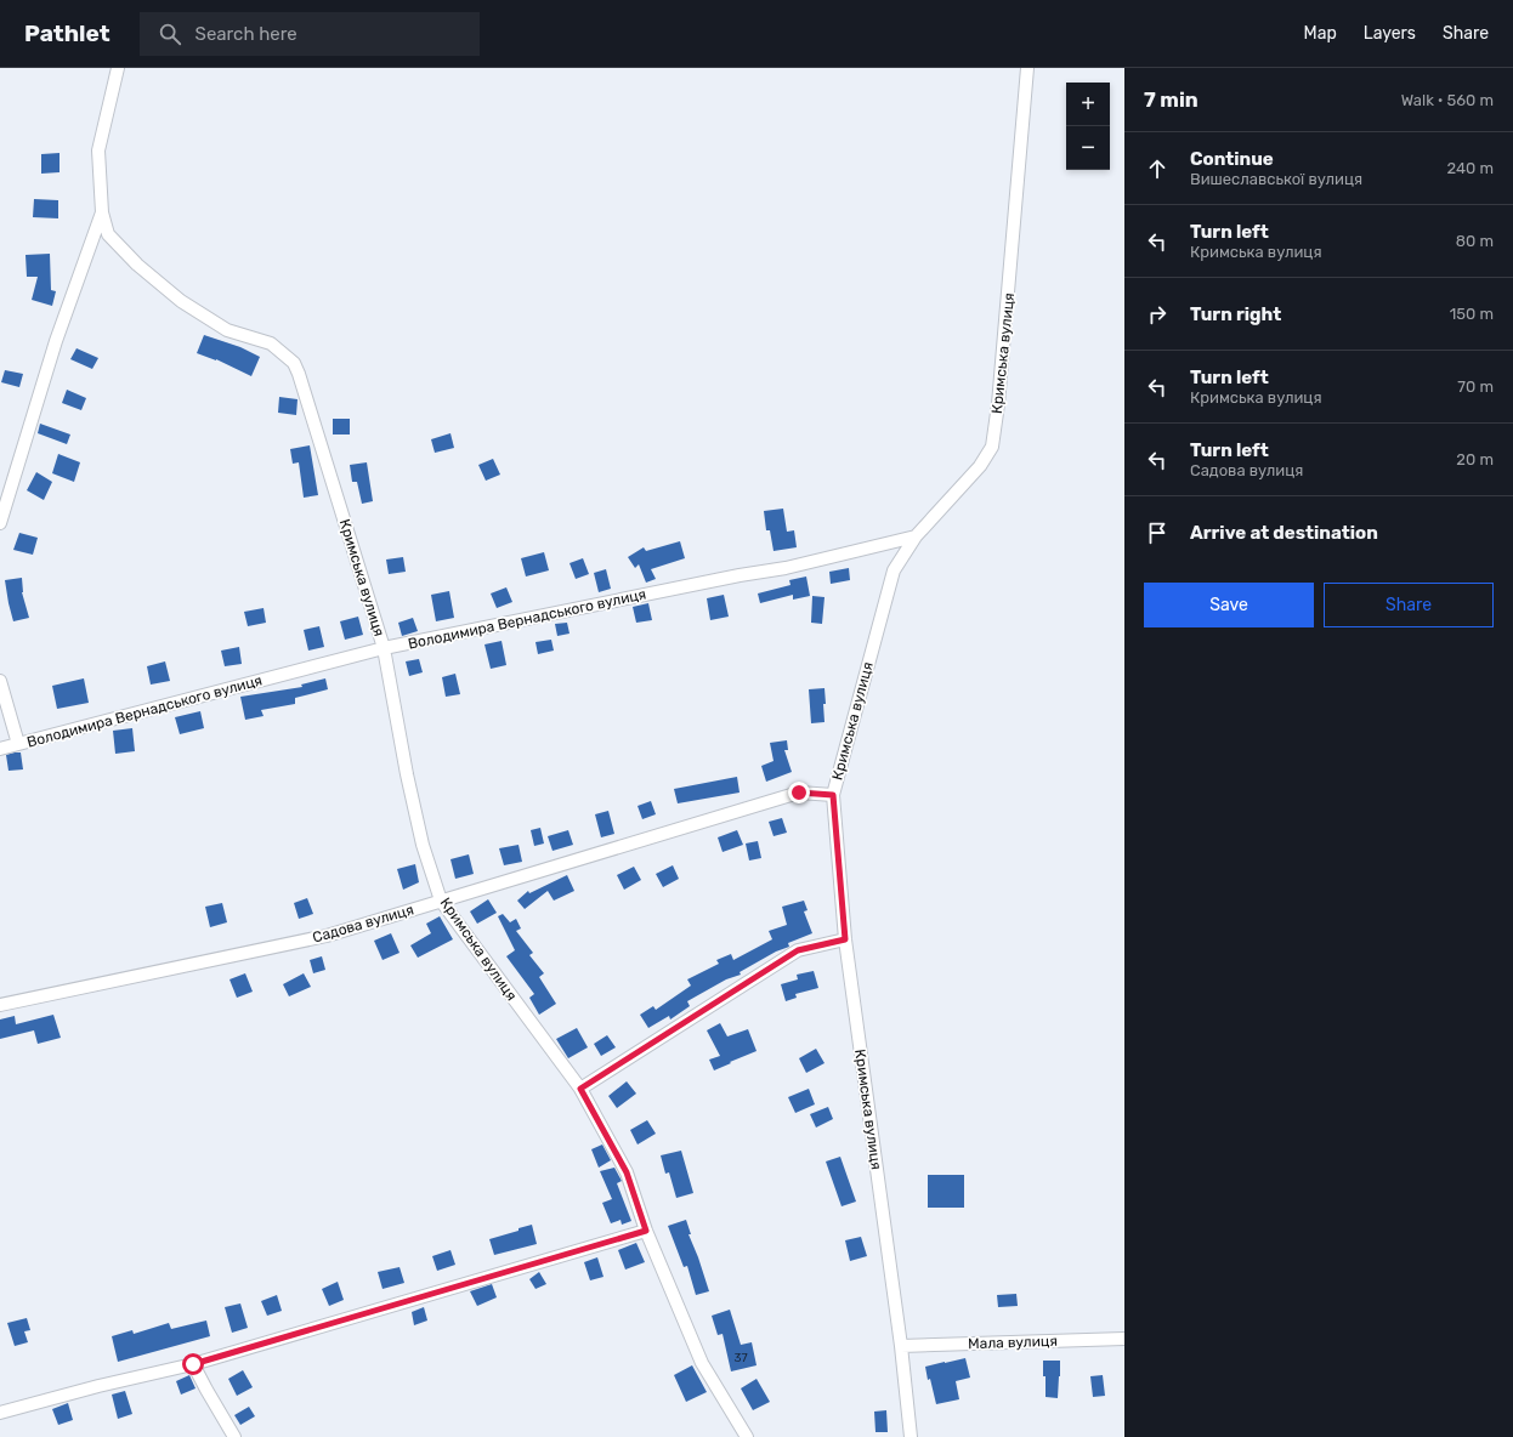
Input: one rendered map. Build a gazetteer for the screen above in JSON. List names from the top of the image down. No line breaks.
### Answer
{"streets":{"street":["Кримська вулиця","Володимира Вернадського вулиця","Садова вулиця","Мала вулиця"]},"crossings":[["Кримська вулиця","Володимира Вернадського вулиця"],["Кримська вулиця","Садова вулиця"],["Кримська вулиця","Мала вулиця"]],"house_numbers":["37"],"page":{"header":"Pathlet","search":"Search here","nav":["Map","Layers","Share"],"heading":["7 min","Walk · 560 m"],"map_buttons":["+","−"],"list":[["Continue","Вишеславської вулиця","240 m"],["Turn left","Кримська вулиця","80 m"],["Turn right","150 m"],["Turn left","Кримська вулиця","70 m"],["Turn left","Садова вулиця","20 m"],"Arrive at destination"],"buttons":["Save","Share"]}}
